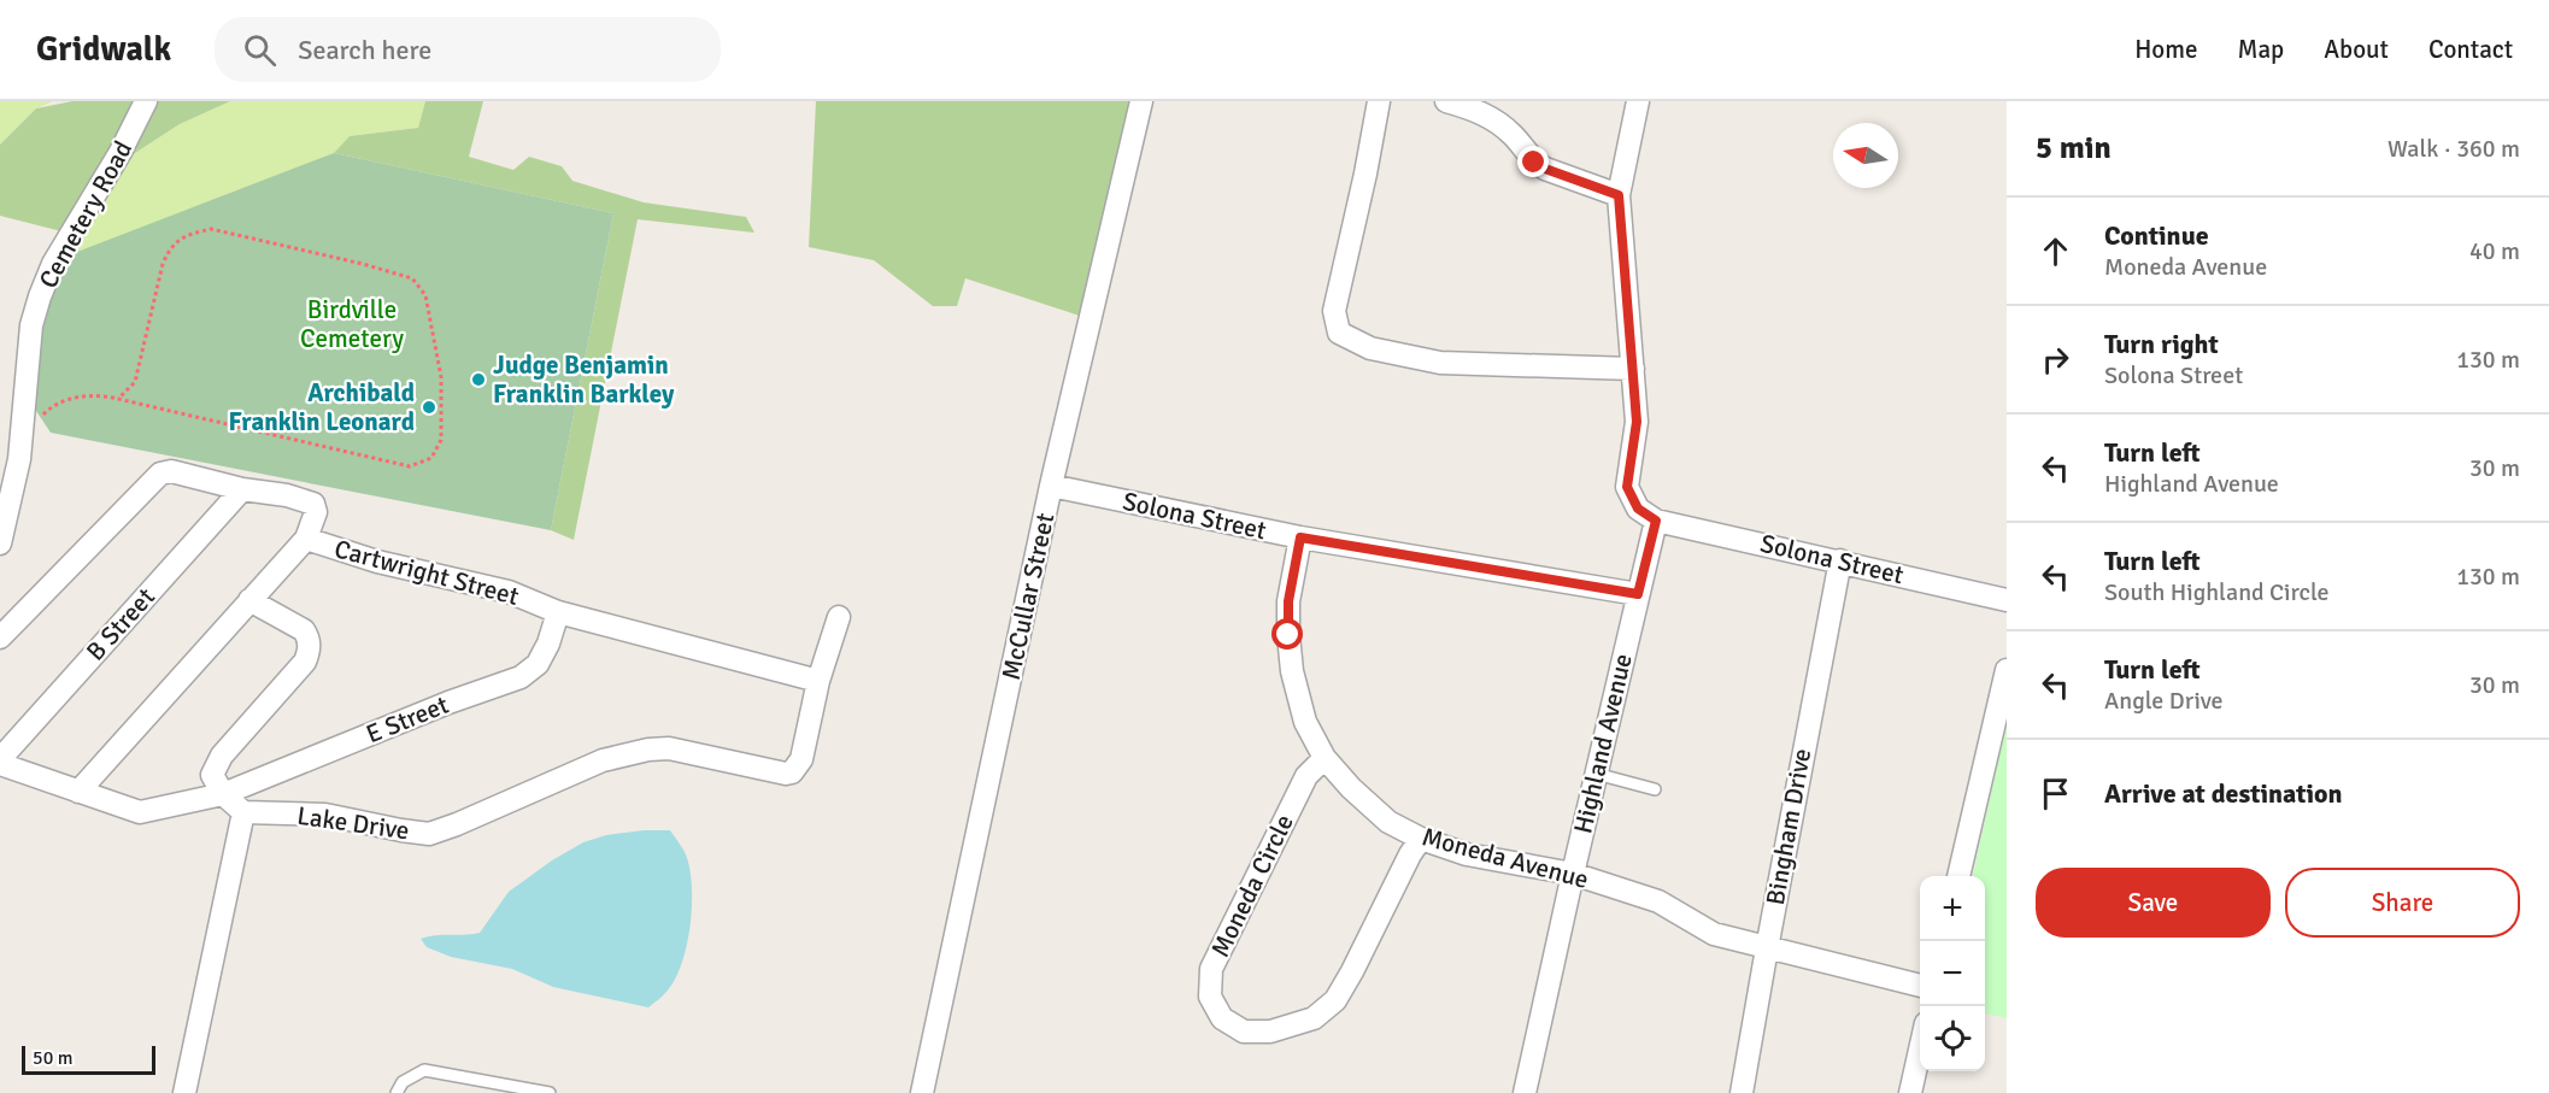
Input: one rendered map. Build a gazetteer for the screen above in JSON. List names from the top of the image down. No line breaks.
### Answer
{"streets":{"street":["Cemetery Road","Solona Street","Cartwright Street","McCullar Street","B Street","E Street","Highland Avenue","Lake Drive","Bingham Drive","Moneda Avenue","Moneda Circle"]},"crossings":[["Solona Street","McCullar Street"],["Solona Street","Highland Avenue"],["Solona Street","Bingham Drive"],["Solona Street","Moneda Avenue"],["Cartwright Street","B Street"],["Cartwright Street","E Street"],["Cartwright Street","Lake Drive"],["Highland Avenue","Moneda Avenue"],["Bingham Drive","Moneda Avenue"],["Moneda Avenue","Moneda Circle"]],"parks":["Birdville Cemetery"],"places":["Judge Benjamin Franklin Barkley","Archibald Franklin Leonard"],"scale_bar":"50 m","north":"left","page":{"header":"Gridwalk","search":"Search here","nav":["Home","Map","About","Contact"],"heading":["5 min","Walk · 360 m"],"list":[["Continue","Moneda Avenue","40 m"],["Turn right","Solona Street","130 m"],["Turn left","Highland Avenue","30 m"],["Turn left","South Highland Circle","130 m"],["Turn left","Angle Drive","30 m"],"Arrive at destination"],"buttons":["Save","Share"],"map_buttons":["+","−"],"scale":"50 m"}}
